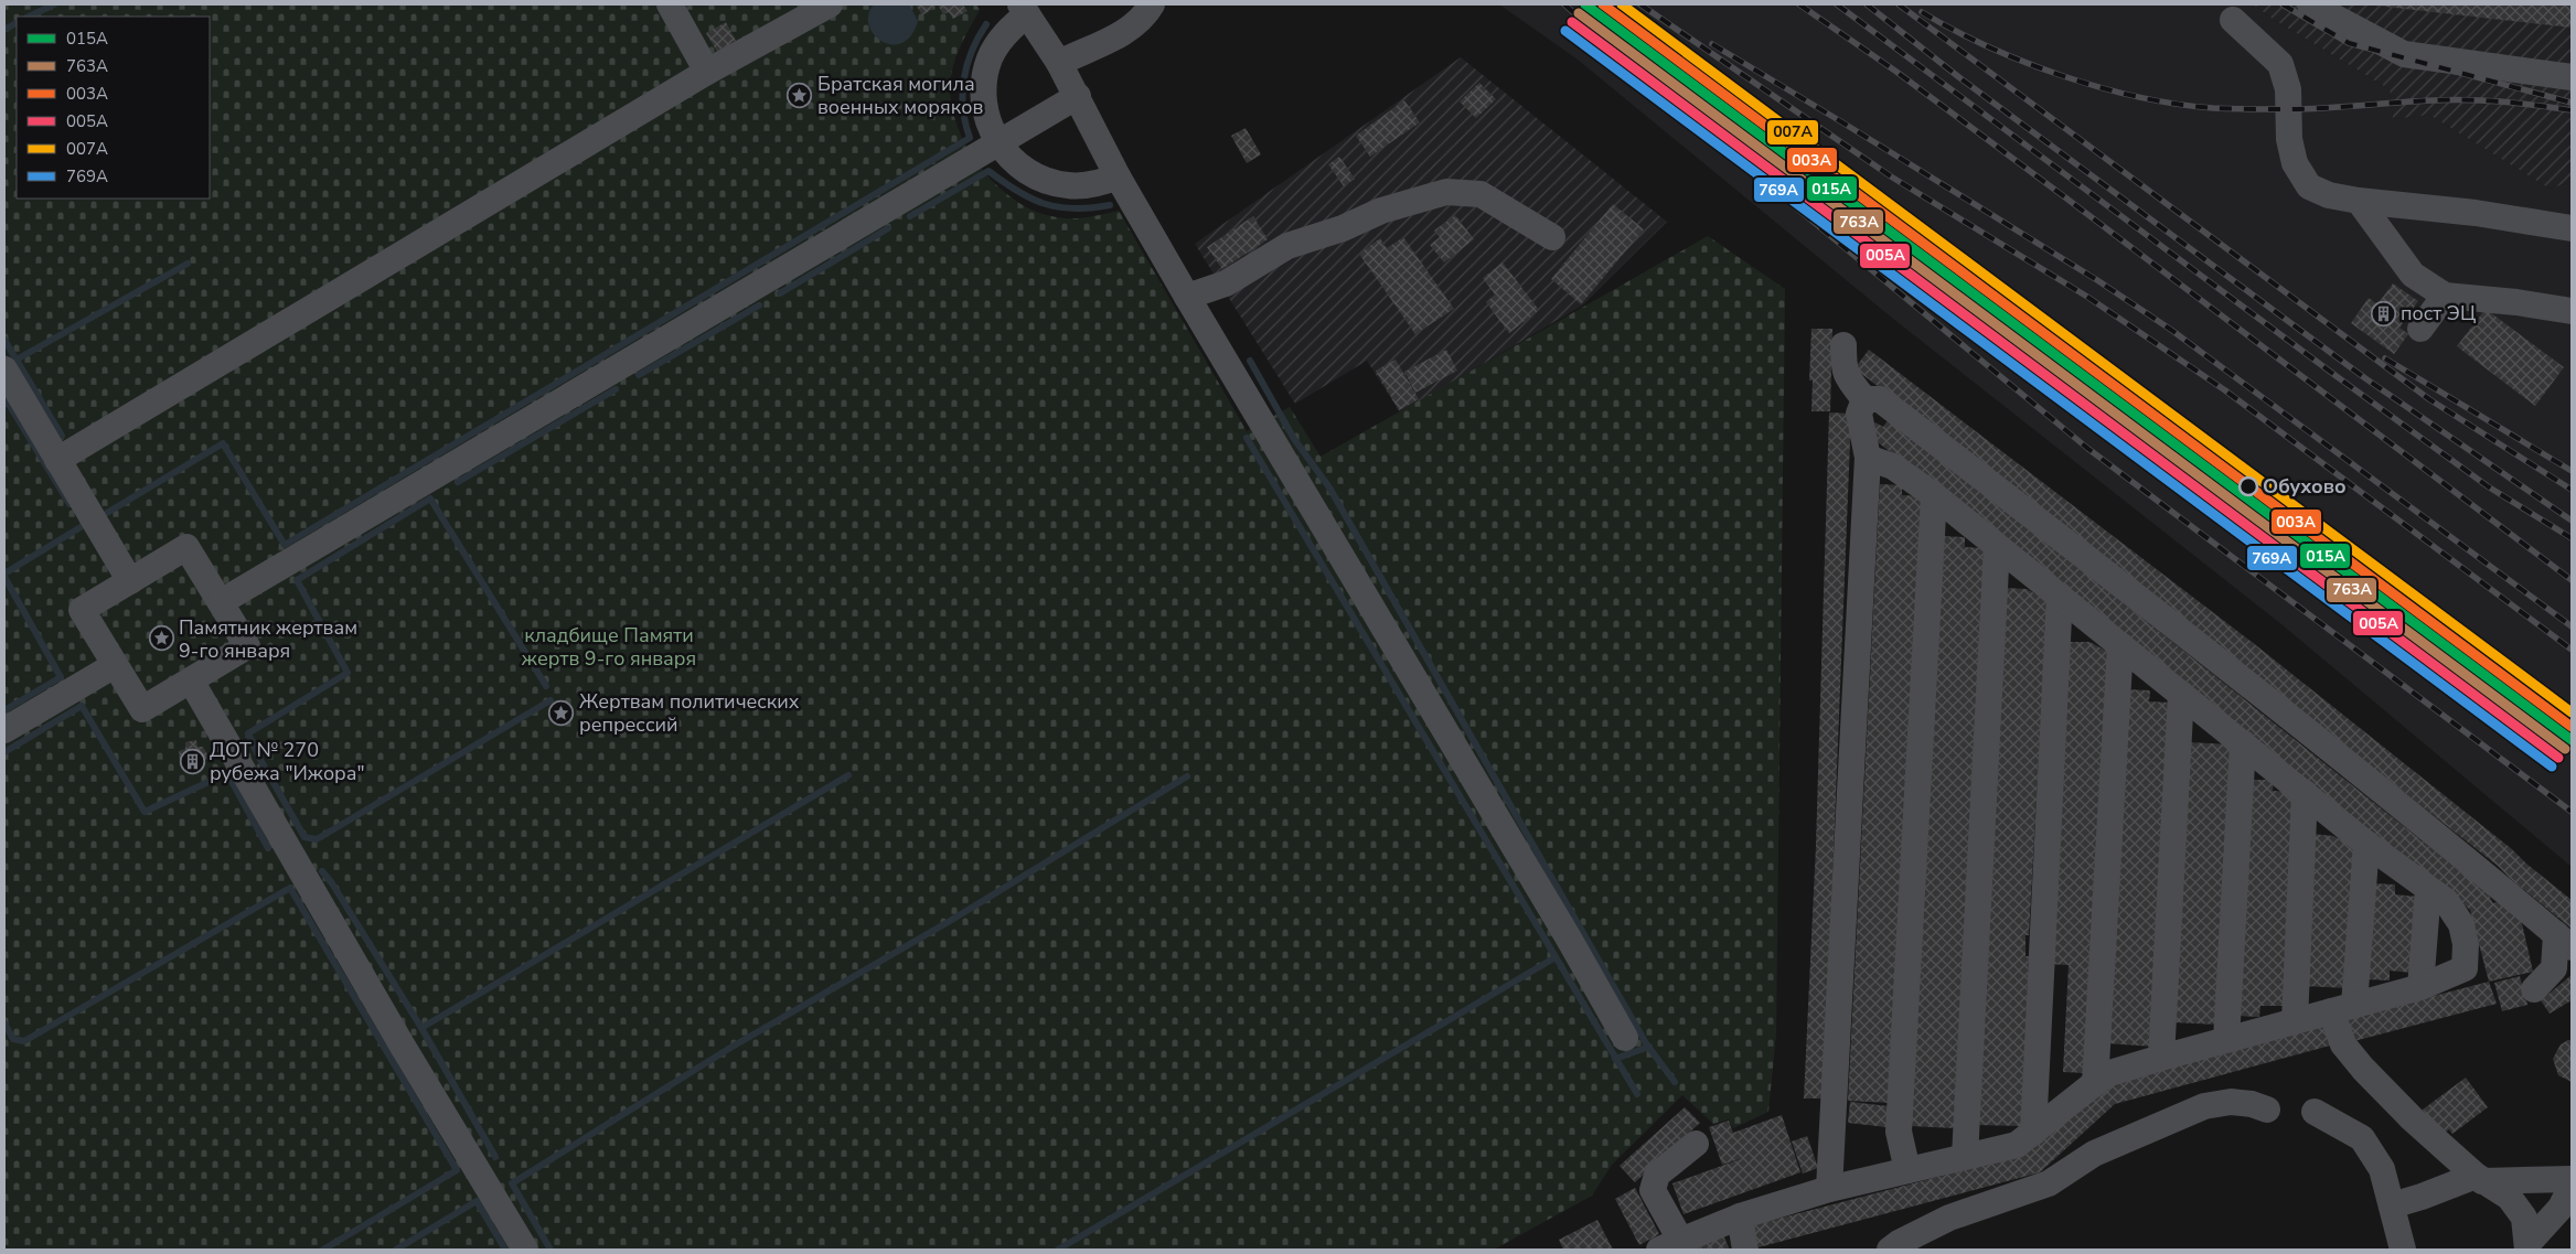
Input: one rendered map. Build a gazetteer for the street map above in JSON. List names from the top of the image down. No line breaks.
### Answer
{"parks":["кладбище Памяти жертв 9-го января"],"places":{"place":["Братская могила военных моряков","Памятник жертвам 9-го января","Жертвам политических репрессий"],"building":["пост ЭЦ","ДОТ № 270 рубежа \"Ижора\""],"other":["Обухово"]},"lines":["transit line 015А","transit line 003А","transit line 007А","transit line 763А","transit line 005А","transit line 769А"],"legend":["015А","763А","003А","005А","007А","769А"]}
